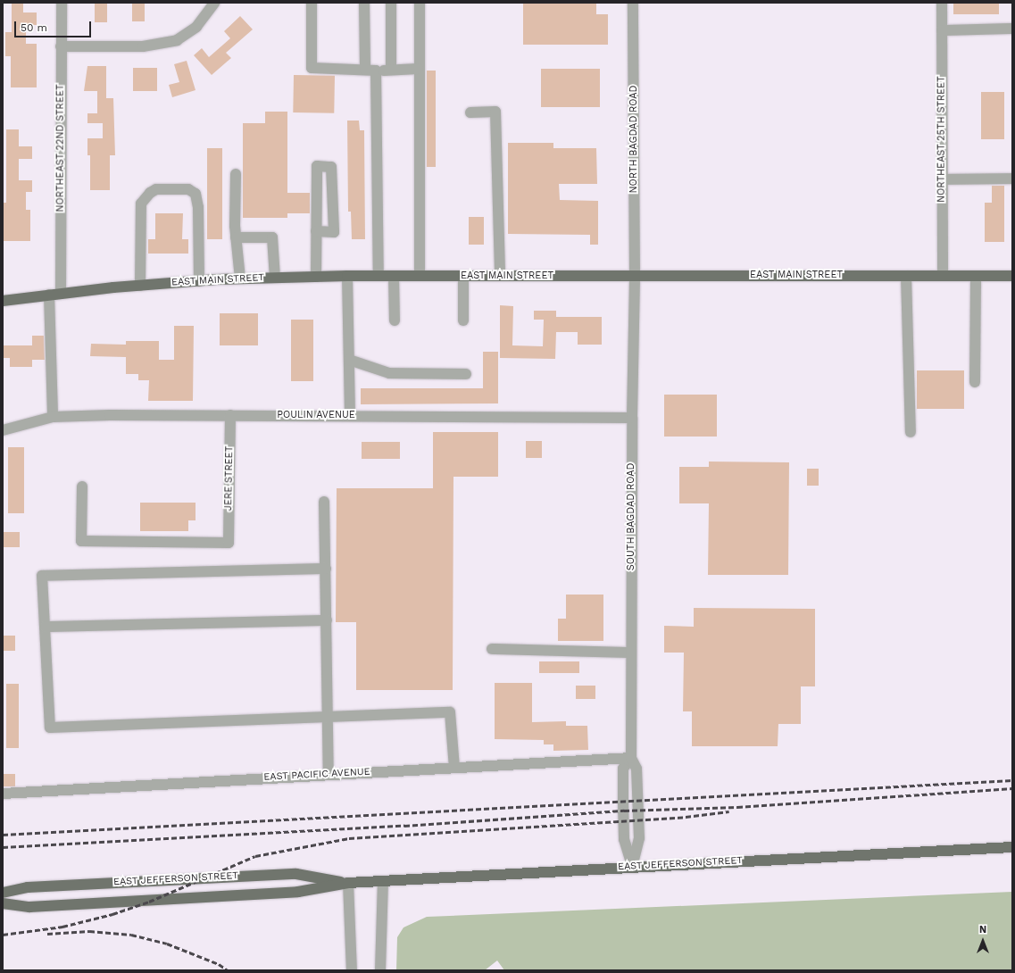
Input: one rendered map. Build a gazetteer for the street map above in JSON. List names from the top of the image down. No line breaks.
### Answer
{"streets":{"main road":["EAST MAIN STREET","EAST JEFFERSON STREET"],"street":["NORTH BAGDAD ROAD","NORTHEAST 25TH STREET","NORTHEAST 22ND STREET","POULIN AVENUE","JERE STREET","SOUTH BAGDAD ROAD","EAST PACIFIC AVENUE"]},"crossings":[["NORTH BAGDAD ROAD","EAST MAIN STREET"],["NORTH BAGDAD ROAD","SOUTH BAGDAD ROAD"],["NORTHEAST 25TH STREET","EAST MAIN STREET"],["NORTHEAST 22ND STREET","EAST MAIN STREET"],["EAST MAIN STREET","SOUTH BAGDAD ROAD"],["POULIN AVENUE","JERE STREET"],["POULIN AVENUE","SOUTH BAGDAD ROAD"],["SOUTH BAGDAD ROAD","EAST PACIFIC AVENUE"],["SOUTH BAGDAD ROAD","EAST JEFFERSON STREET"]],"scale_bar":"50 m","north":"top"}
